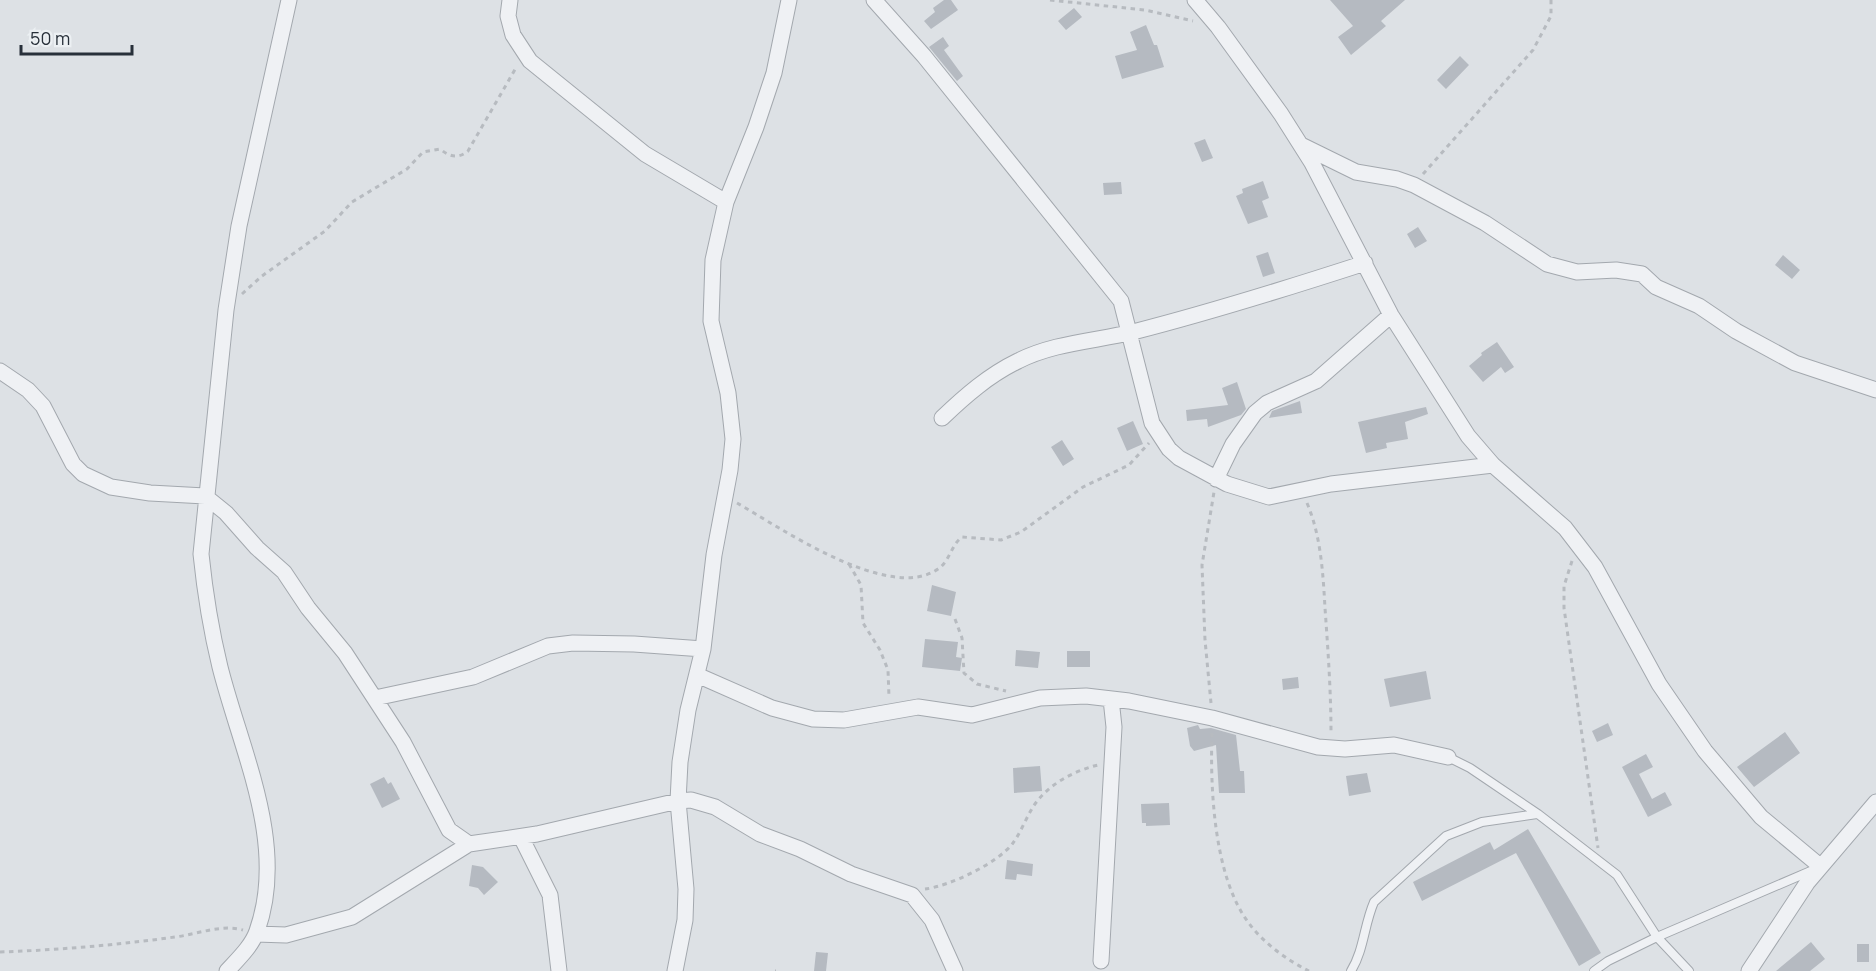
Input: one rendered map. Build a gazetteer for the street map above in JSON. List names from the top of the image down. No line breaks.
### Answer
{"scale_bar":"50 m"}
